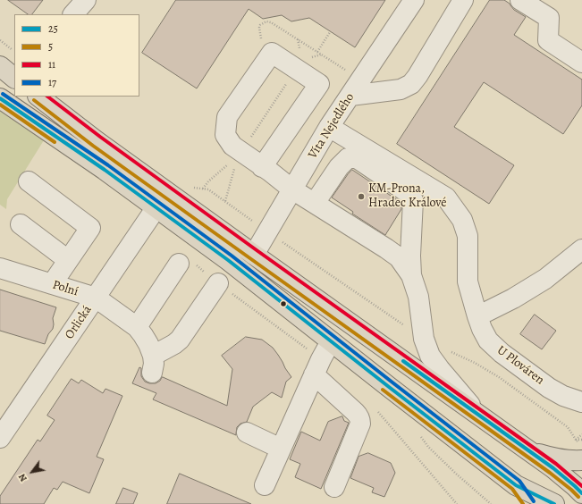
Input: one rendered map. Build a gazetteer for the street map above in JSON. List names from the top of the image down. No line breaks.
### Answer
{"streets":{"street":["Víta Nejedlého","Polní","Orlická","U Plováren"]},"crossings":[["Víta Nejedlého","U Plováren"],["Polní","Orlická"]],"places":["KM-Prona, Hradec Králové"],"lines":["transit line 17","transit line 11","transit line 25","transit line 5"],"legend":["25","5","11","17"],"north":"bottom left"}
